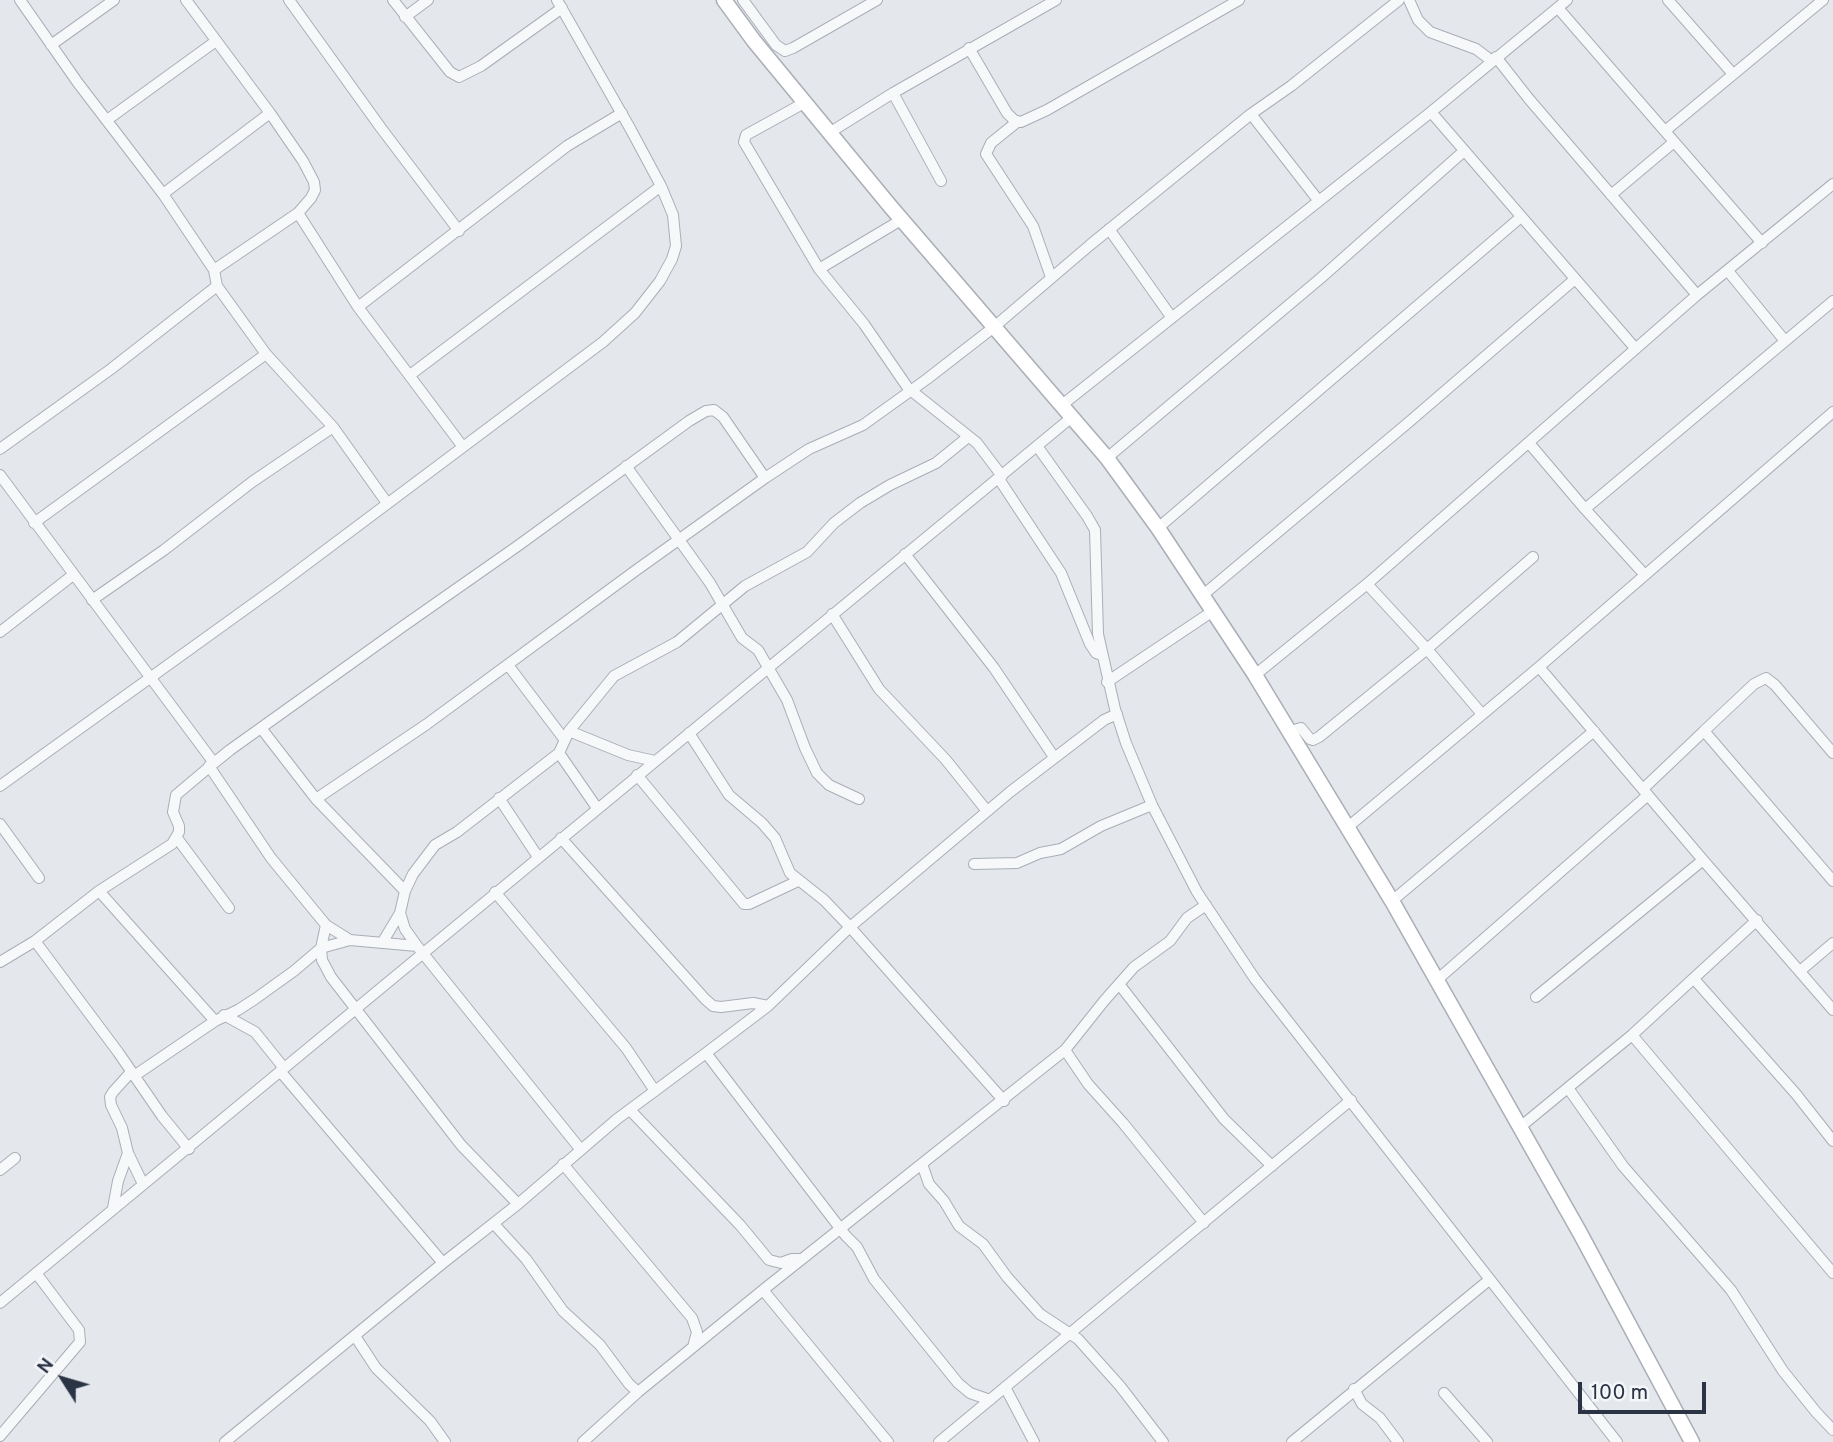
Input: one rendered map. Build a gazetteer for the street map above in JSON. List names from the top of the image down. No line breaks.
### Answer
{"scale_bar":"100 m","north":"top left"}
